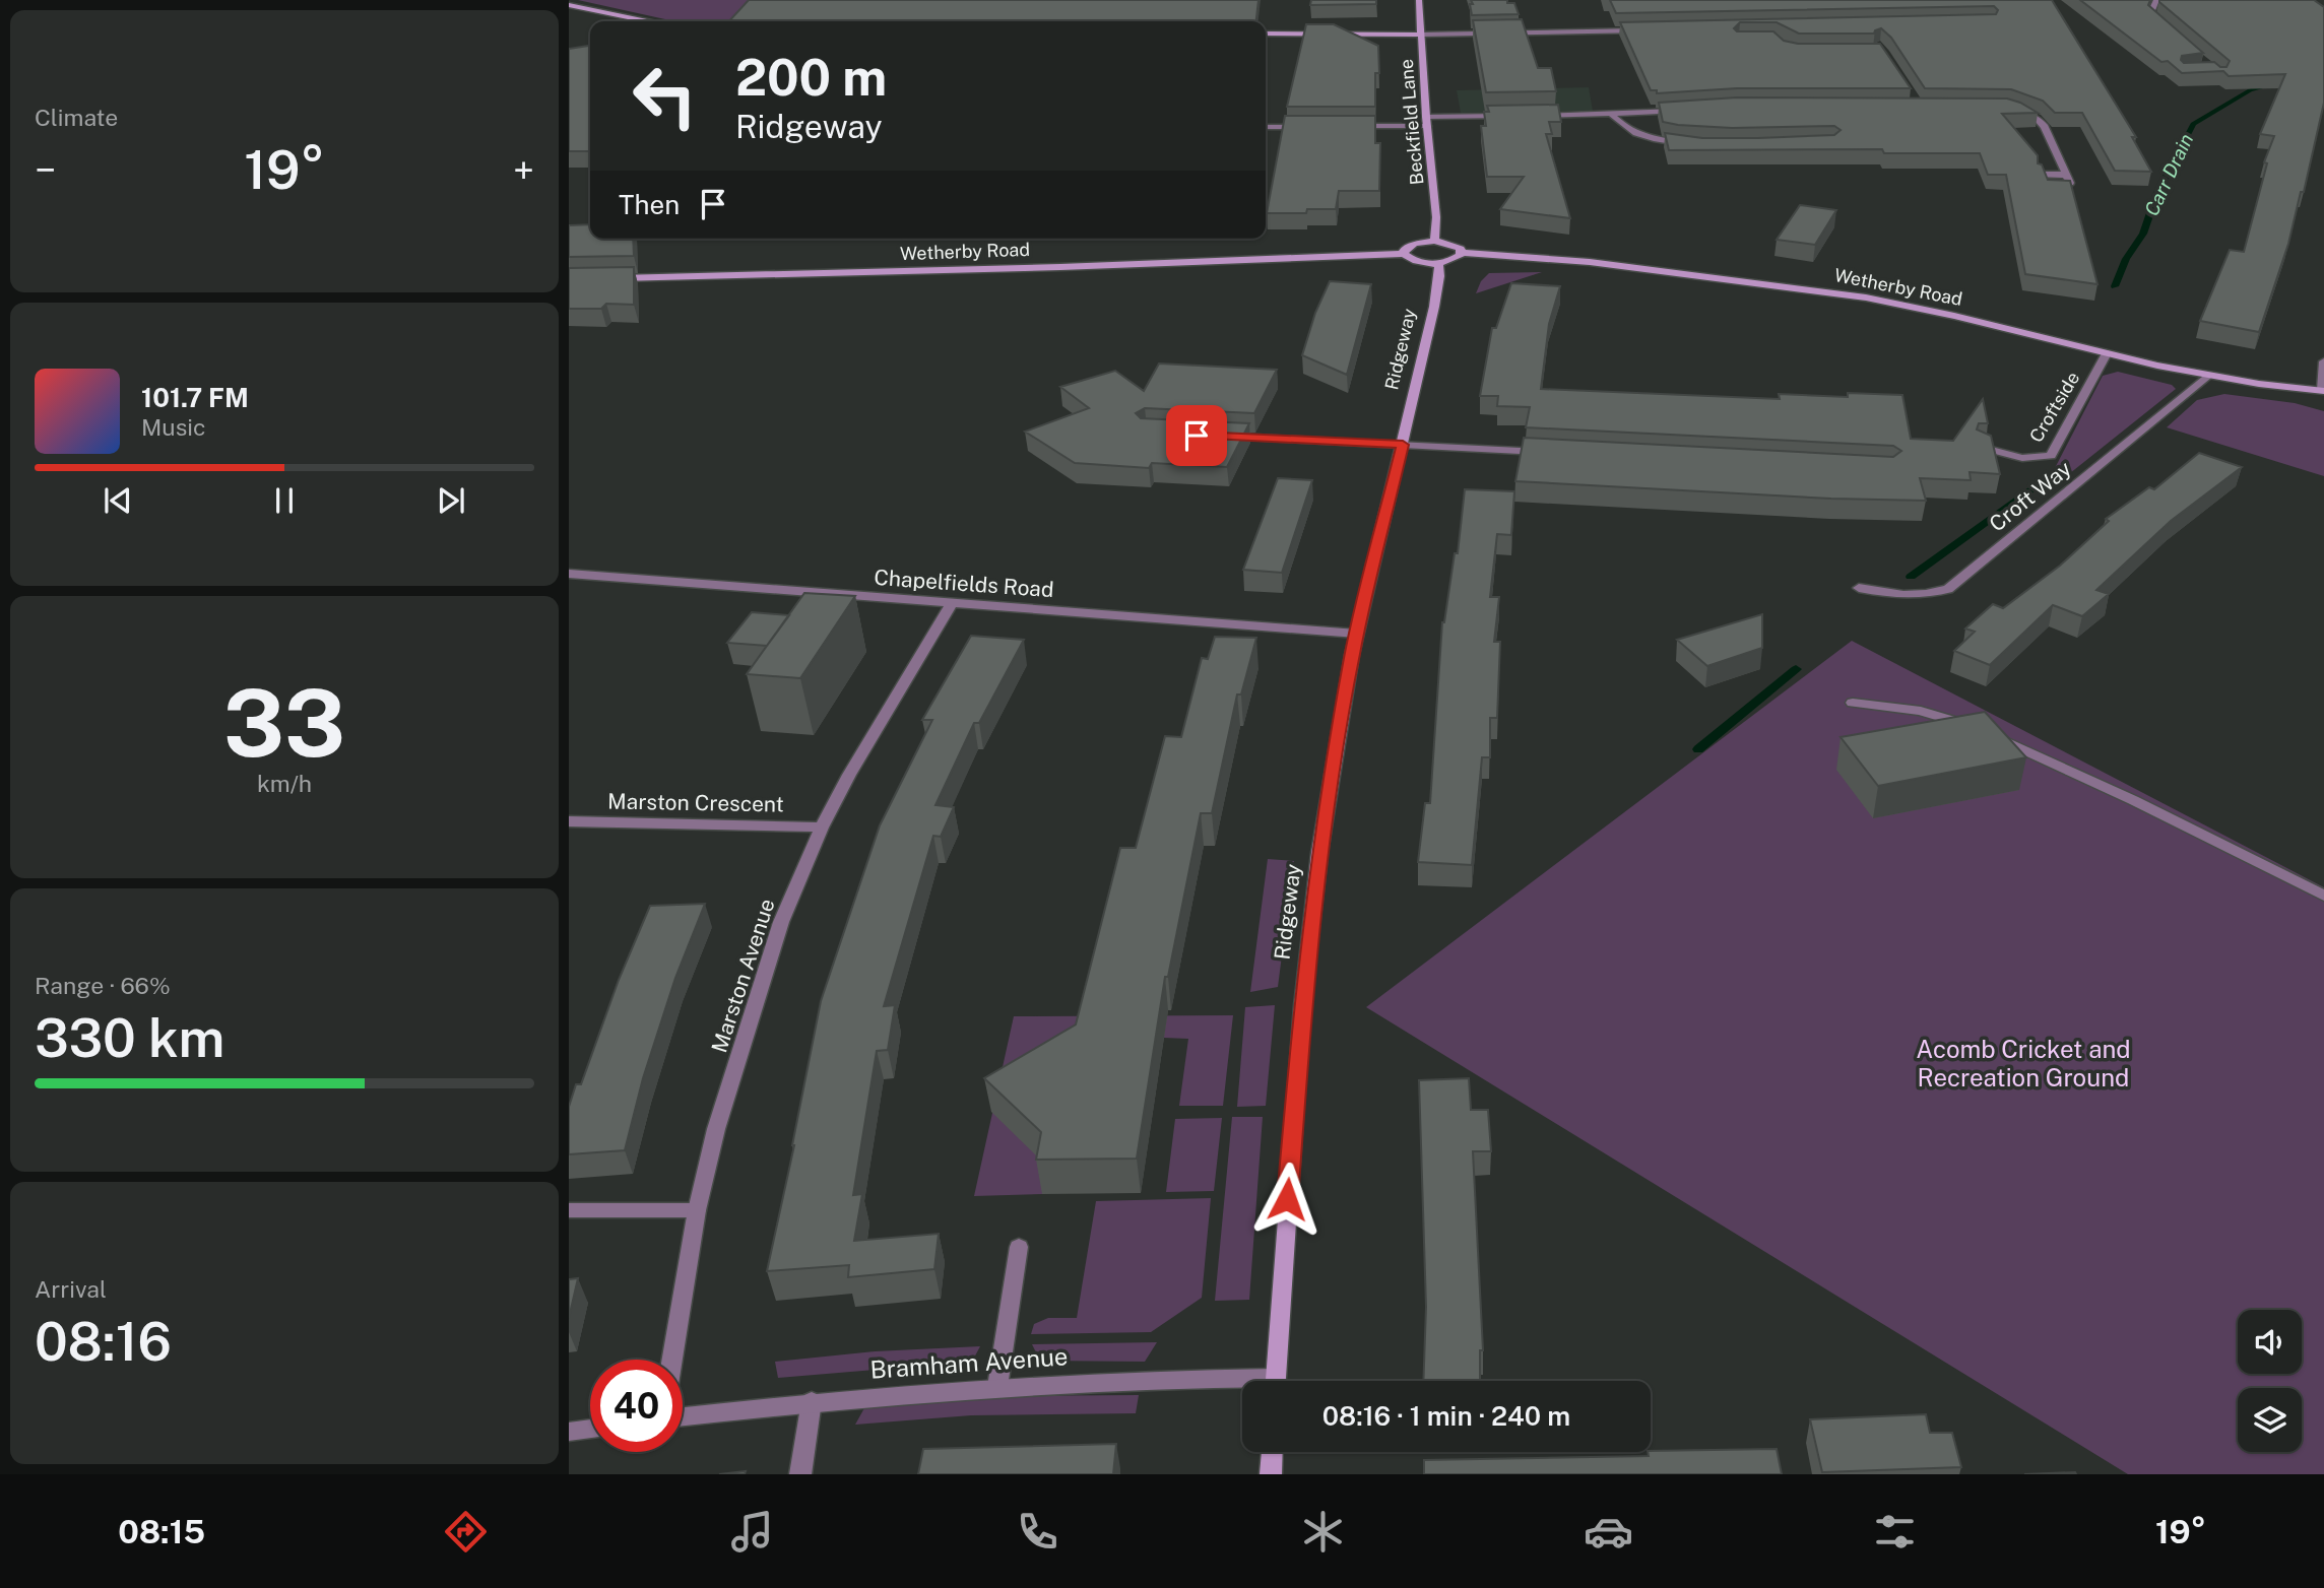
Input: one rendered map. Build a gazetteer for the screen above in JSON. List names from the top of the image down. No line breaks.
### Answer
{"streets":{"street":["Beckfield Lane","Wetherby Road","Ridgeway","Croftside","Croft Way","Chapelfields Road","Marston Crescent","Marston Avenue","Bramham Avenue"]},"crossings":[["Wetherby Road","Croftside"],["Wetherby Road","Croft Way"],["Ridgeway","Chapelfields Road"],["Chapelfields Road","Marston Avenue"],["Marston Crescent","Marston Avenue"]],"water":["Carr Drain"],"parks":["Acomb Cricket and Recreation Ground"],"page":{"tile":["Climate",["33","km/h"],["Range · 66%","330 km"],["Arrival","08:16"]],"turn":["200 m","Ridgeway"],"heat":["−","19°","+"],"then":"Then","song":["101.7 FM","Music"],"limit":"40","trip":"08:16 · 1 min · 240 m","tabs":["08:15","19°"]}}
